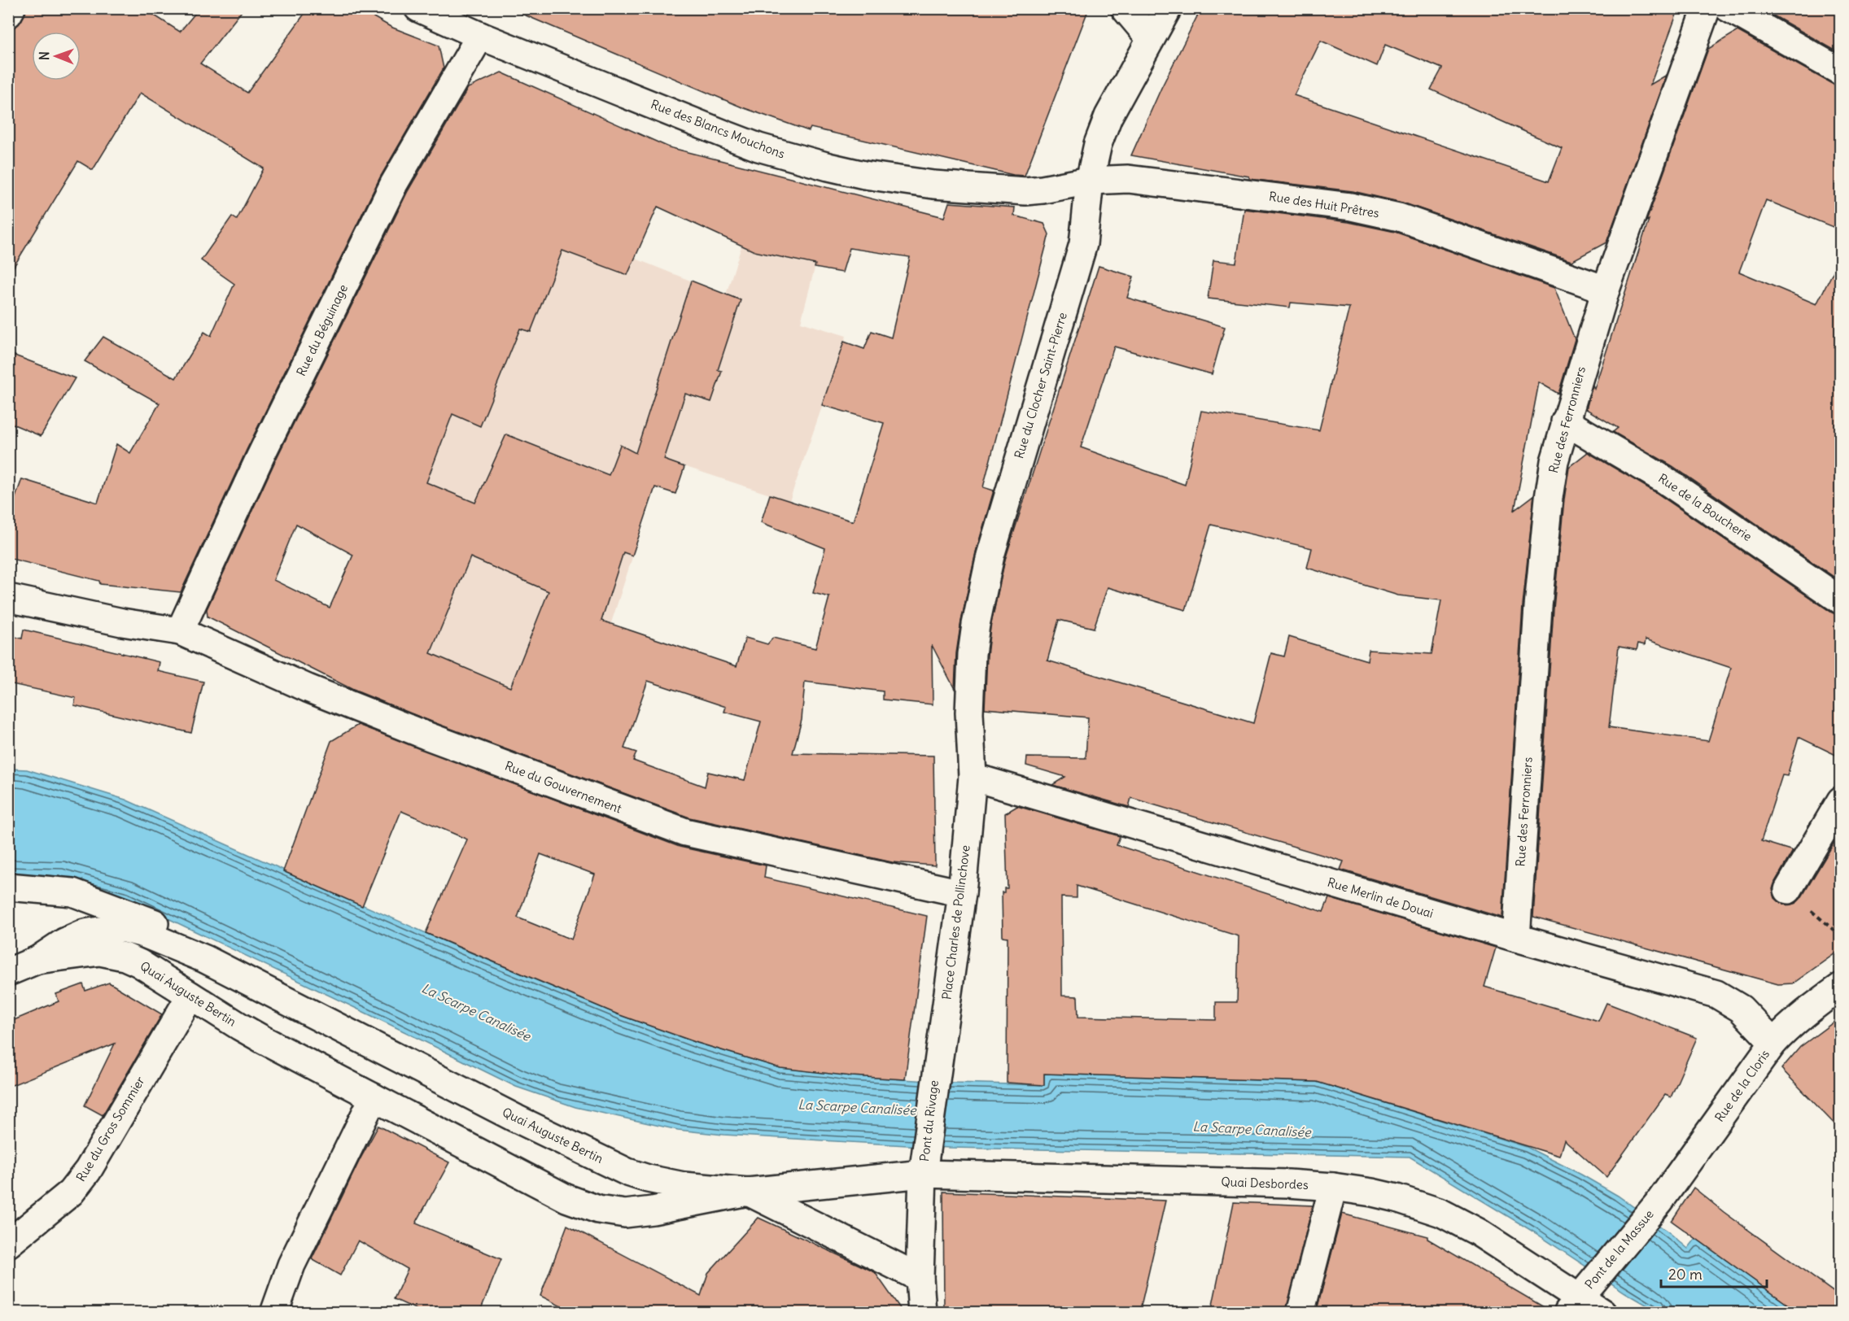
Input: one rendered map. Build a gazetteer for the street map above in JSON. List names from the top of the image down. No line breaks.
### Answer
{"streets":{"street":["Rue des Blancs Mouchons","Rue des Huit Prêtres","Rue du Béguinage","Rue du Clocher Saint-Pierre","Rue des Ferronniers","Rue de la Boucherie","Rue du Gouvernement","Rue Merlin de Douai","Place Charles de Pollinchove","Quai Auguste Bertin","Rue de la Cloris","Pont du Rivage","Rue du Gros Sommier","Quai Desbordes","Pont de la Massue"]},"crossings":[["Rue des Blancs Mouchons","Rue des Huit Prêtres"],["Rue des Blancs Mouchons","Rue du Béguinage"],["Rue des Blancs Mouchons","Rue du Clocher Saint-Pierre"],["Rue des Huit Prêtres","Rue du Clocher Saint-Pierre"],["Rue des Huit Prêtres","Rue des Ferronniers"],["Rue du Béguinage","Rue du Gouvernement"],["Rue du Clocher Saint-Pierre","Rue Merlin de Douai"],["Rue du Clocher Saint-Pierre","Place Charles de Pollinchove"],["Rue des Ferronniers","Rue de la Boucherie"],["Rue des Ferronniers","Rue Merlin de Douai"],["Rue du Gouvernement","Place Charles de Pollinchove"],["Rue Merlin de Douai","Place Charles de Pollinchove"],["Rue Merlin de Douai","Rue de la Cloris"],["Place Charles de Pollinchove","Pont du Rivage"],["Quai Auguste Bertin","Pont du Rivage"],["Quai Auguste Bertin","Rue du Gros Sommier"],["Quai Auguste Bertin","Quai Desbordes"],["Rue de la Cloris","Pont de la Massue"],["Pont du Rivage","Quai Desbordes"],["Quai Desbordes","Pont de la Massue"]],"water":["La Scarpe Canalisée"],"scale_bar":"20 m","north":"left"}
